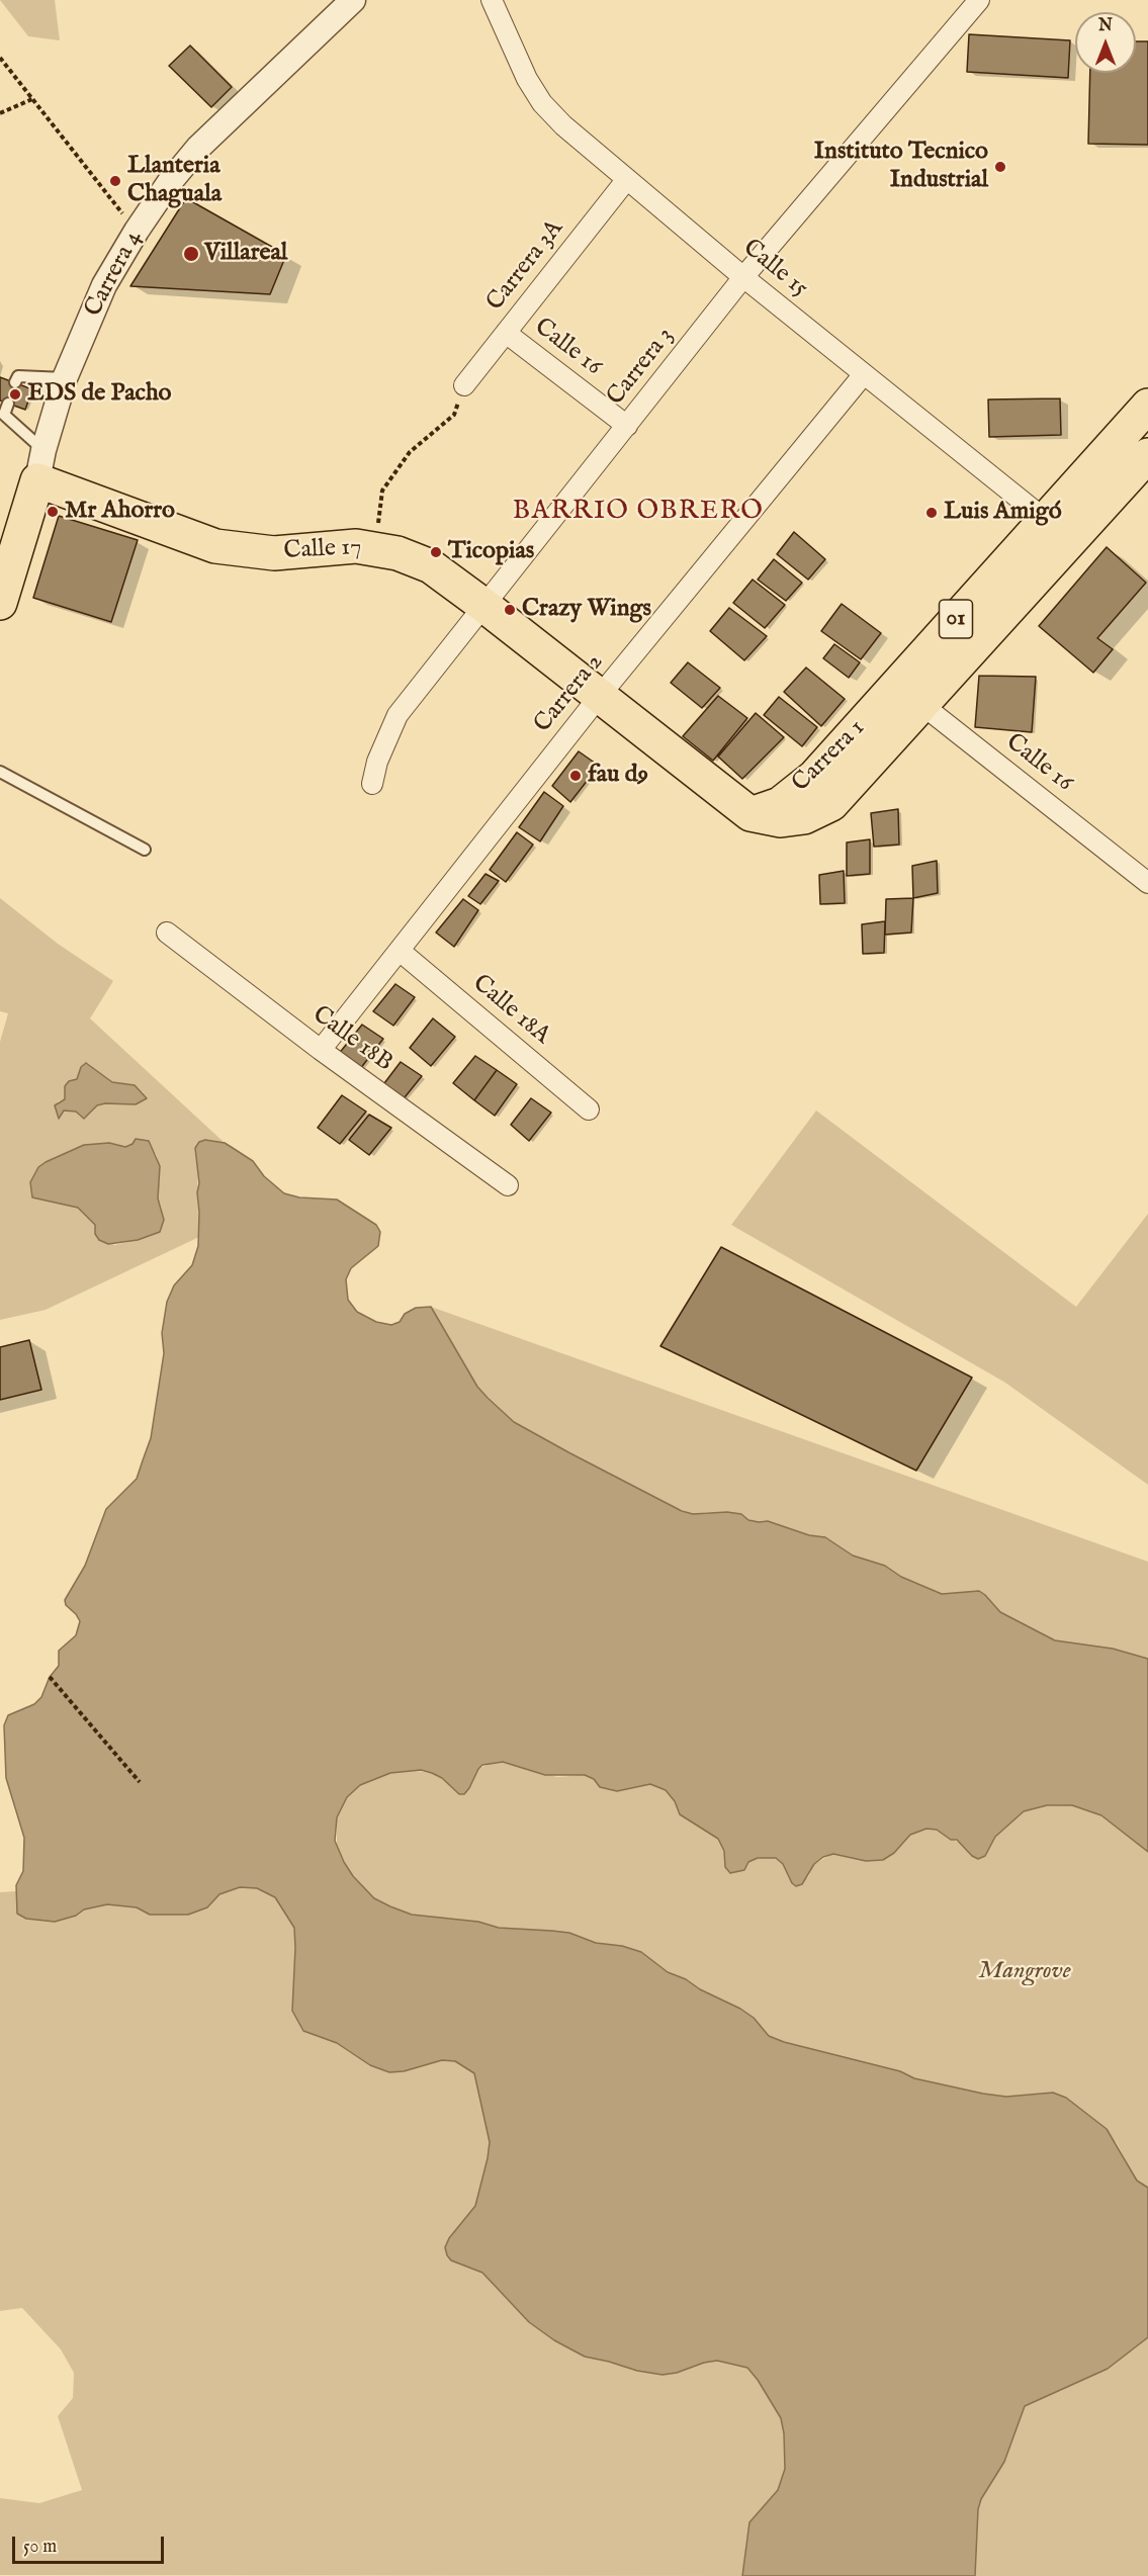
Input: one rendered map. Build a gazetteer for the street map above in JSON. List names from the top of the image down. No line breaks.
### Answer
{"streets":{"highway":["Calle 17","01","Carrera 1"],"street":["Carrera 3A","Calle 15","Carrera 4","Calle 16","Carrera 3","Carrera 2","Calle 18A","Calle 18B"]},"crossings":[["Carrera 3A","Calle 15"],["Carrera 3A","Calle 16"],["Calle 15","Carrera 3"],["Calle 15","Carrera 2"],["Calle 15","Carrera 1"],["Carrera 4","Calle 17"],["Calle 16","Carrera 3"],["Calle 16","Carrera 1"],["Carrera 3","Calle 17"],["Calle 17","Carrera 2"],["Calle 17","Carrera 1"],["Carrera 2","Calle 18A"],["Carrera 2","Calle 18B"]],"districts":["BARRIO OBRERO"],"parks":["Mangrove"],"places":["Instituto Tecnico Industrial","Llanteria Chaguala","Villareal","EDS de Pacho","Mr Ahorro","Luis Amigó","Ticopias","Crazy Wings","fau d9"],"scale_bar":"50 m","north":"top"}
